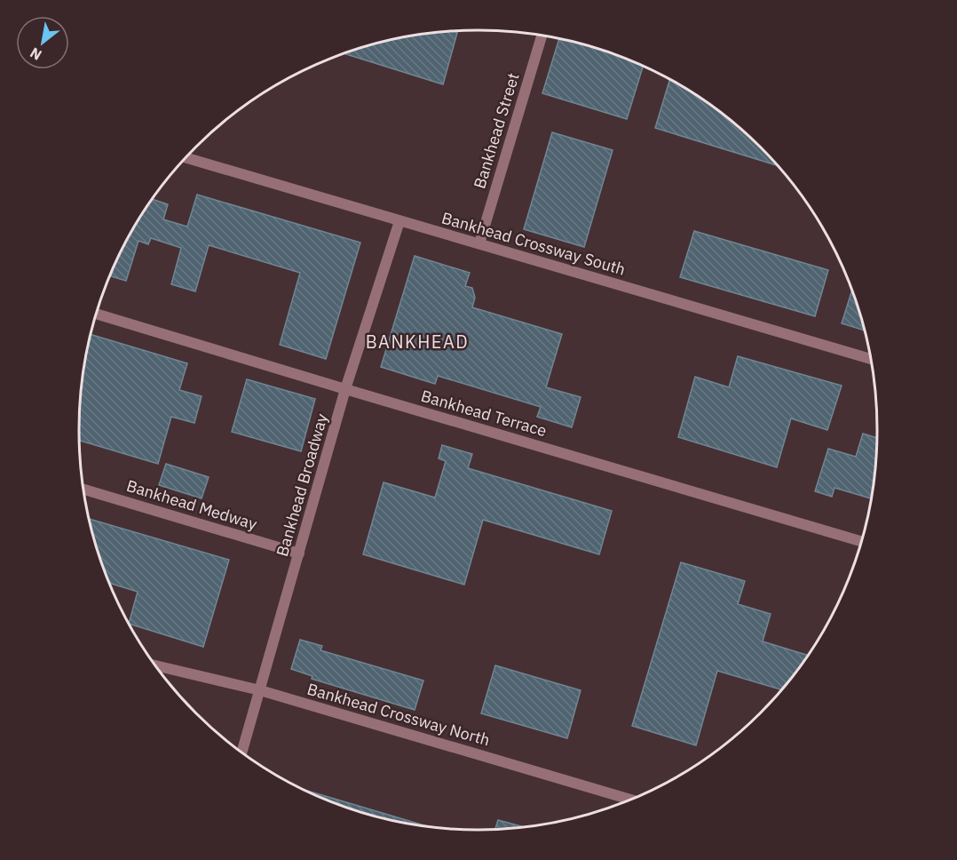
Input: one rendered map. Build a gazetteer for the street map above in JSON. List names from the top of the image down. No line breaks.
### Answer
{"streets":{"street":["Bankhead Street","Bankhead Crossway South","Bankhead Terrace","Bankhead Broadway","Bankhead Medway","Bankhead Crossway North"]},"crossings":[["Bankhead Street","Bankhead Crossway South"],["Bankhead Crossway South","Bankhead Broadway"],["Bankhead Terrace","Bankhead Broadway"],["Bankhead Broadway","Bankhead Medway"],["Bankhead Broadway","Bankhead Crossway North"]],"districts":["BANKHEAD"],"north":"bottom left"}
